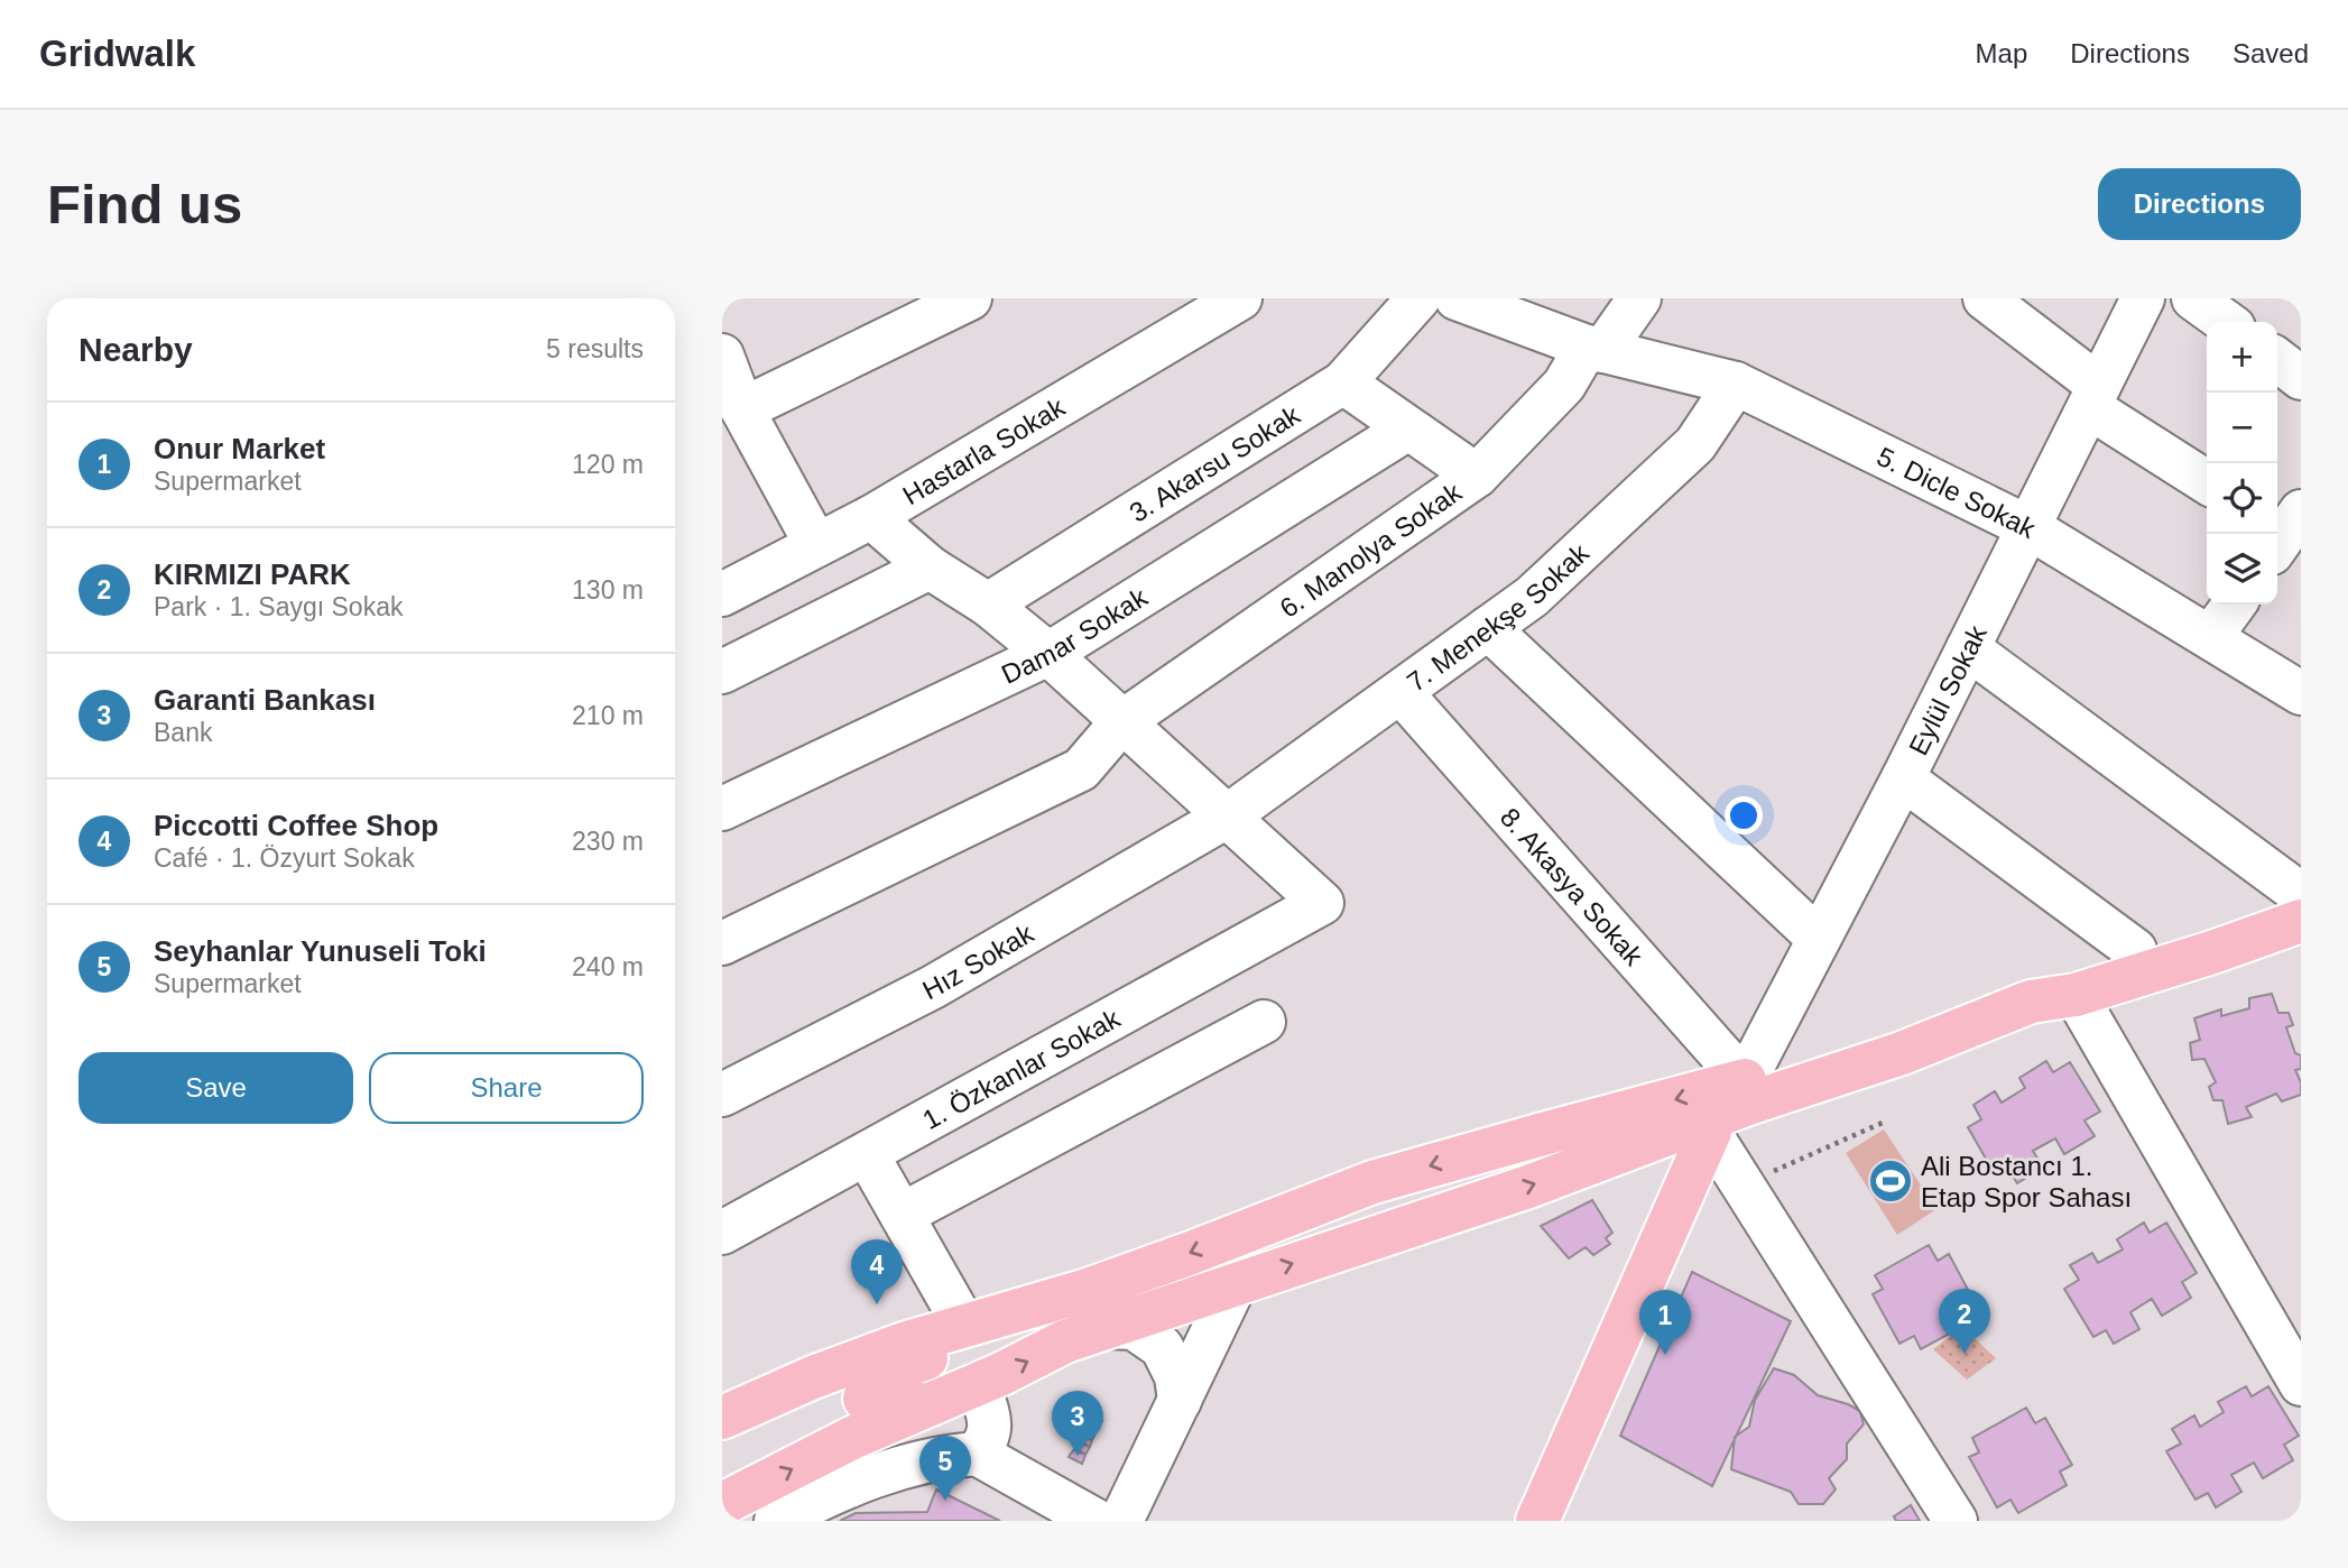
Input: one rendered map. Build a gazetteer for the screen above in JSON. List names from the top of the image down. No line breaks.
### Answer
{"streets":{"street":["Hastarla Sokak","3. Akarsu Sokak","5. Dicle Sokak","6. Manolya Sokak","7. Menekşe Sokak","Damar Sokak","Eylül Sokak","8. Akasya Sokak","Hız Sokak","1. Özkanlar Sokak"]},"crossings":[["5. Dicle Sokak","6. Manolya Sokak"],["5. Dicle Sokak","7. Menekşe Sokak"],["5. Dicle Sokak","Eylül Sokak"],["7. Menekşe Sokak","8. Akasya Sokak"],["7. Menekşe Sokak","Hız Sokak"],["7. Menekşe Sokak","1. Özkanlar Sokak"],["Eylül Sokak","8. Akasya Sokak"],["Hız Sokak","1. Özkanlar Sokak"]],"places":{"sports":["Ali Bostancı 1. Etap Spor Sahası"]},"page":{"header":"Gridwalk","nav":["Map","Directions","Saved"],"buttons":["Directions",["Save","Share"]],"title":"Find us","heading":["Nearby","5 results"],"map_buttons":["+","−"],"list":[{"mark":"1","name":"Onur Market","note":"Supermarket","value":"120 m"},{"mark":"2","name":"KIRMIZI PARK","note":"Park · 1. Saygı Sokak","value":"130 m"},{"mark":"3","name":"Garanti Bankası","note":"Bank","value":"210 m"},{"mark":"4","name":"Piccotti Coffee Shop","note":"Café · 1. Özyurt Sokak","value":"230 m"},{"mark":"5","name":"Seyhanlar Yunuseli Toki","note":"Supermarket","value":"240 m"}],"pins":["4","2","1","3","5"]}}
